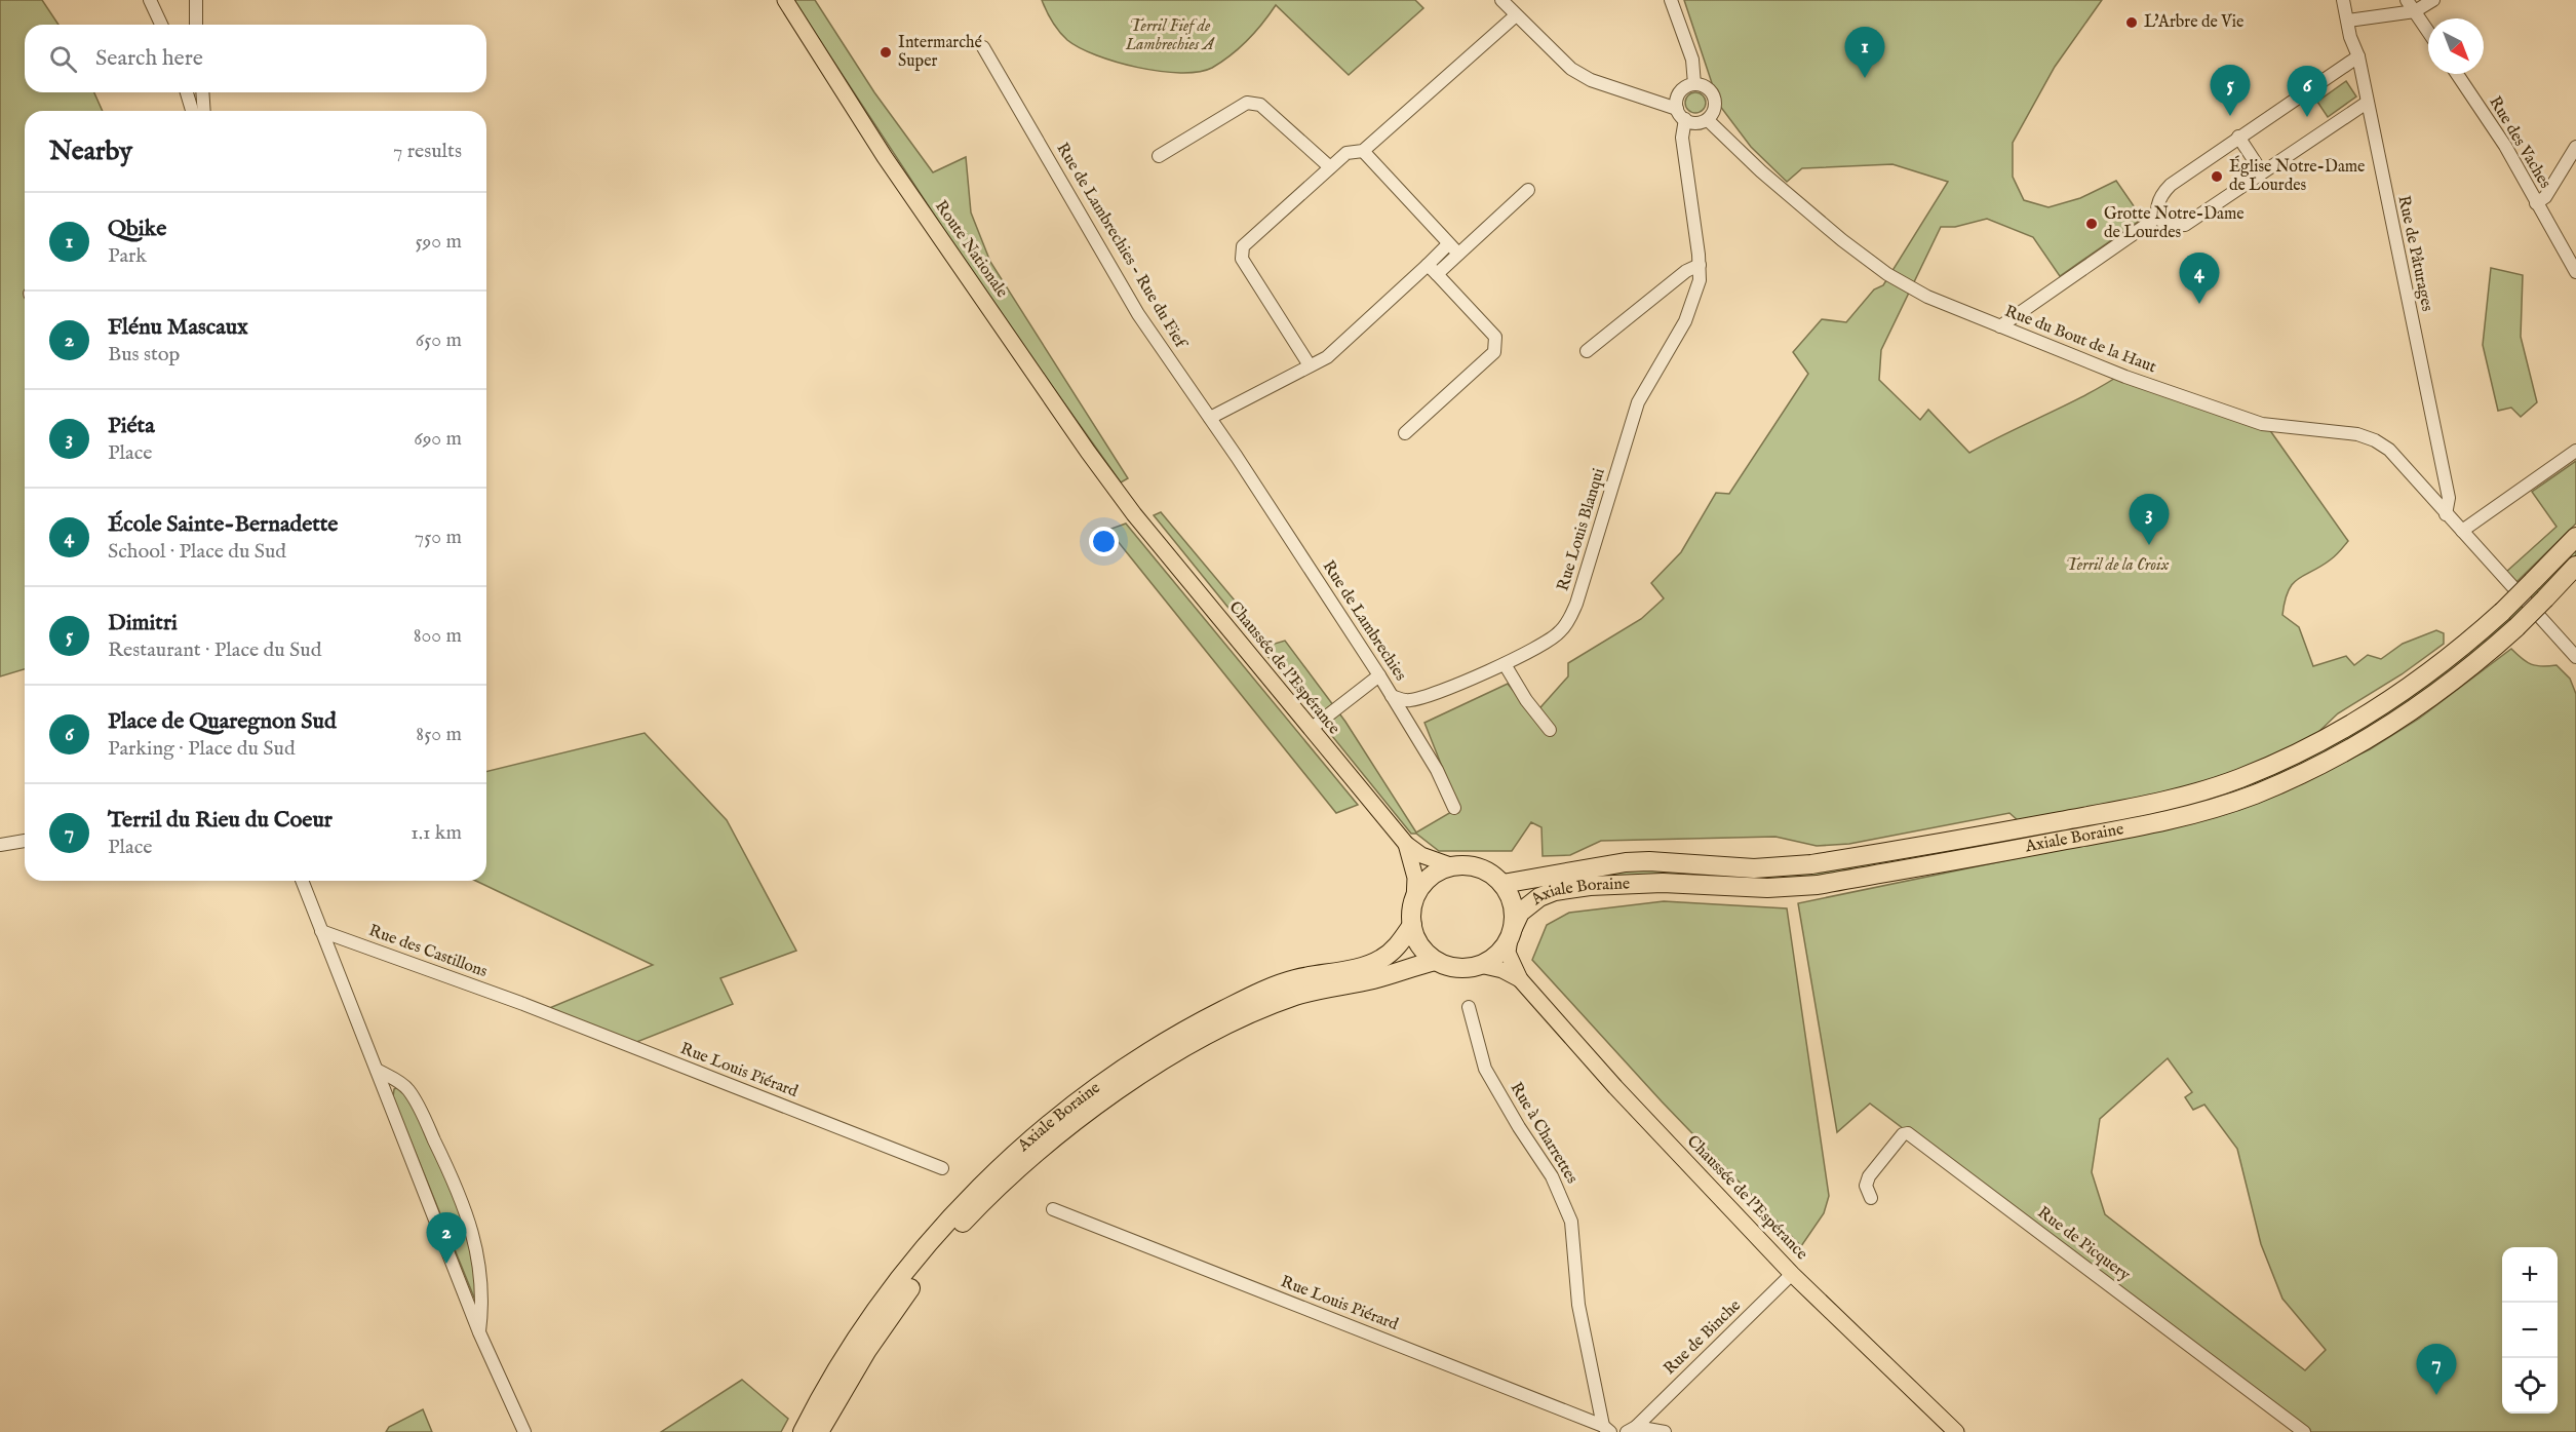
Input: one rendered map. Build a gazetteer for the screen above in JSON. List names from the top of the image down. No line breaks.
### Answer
{"streets":{"highway":["Axiale Boraine"],"main road":["Route Nationale","Chaussée de l'Espérance"],"street":["Rue des Vaches","Rue de Lambrechies - Rue du Fief","Rue de Pâturages","Rue du Bout de la Haut","Rue Louis Blanqui","Rue de Lambrechies","Rue des Castillons","Rue Louis Piérard","Rue à Charrettes","Rue de Picquery","Rue de Binche"]},"crossings":[["Rue de Lambrechies - Rue du Fief","Rue de Lambrechies"],["Route Nationale","Chaussée de l'Espérance"],["Rue de Pâturages","Rue du Bout de la Haut"],["Rue du Bout de la Haut","Rue Louis Blanqui"],["Rue Louis Blanqui","Rue de Lambrechies"],["Chaussée de l'Espérance","Rue de Binche"],["Rue des Castillons","Rue Louis Piérard"],["Rue Louis Piérard","Rue à Charrettes"]],"parks":["Terril Fief de Lambrechies A","Terril de la Croix"],"places":["L'Arbre de Vie","Intermarché Super","Église Notre-Dame de Lourdes","Grotte Notre-Dame de Lourdes"],"north":"bottom right","page":{"search":"Search here","pins":["1","5","6","4","3","2","7"],"heading":["Nearby","7 results"],"list":[{"mark":"1","name":"Qbike","note":"Park","value":"590 m"},{"mark":"2","name":"Flénu Mascaux","note":"Bus stop","value":"650 m"},{"mark":"3","name":"Piéta","note":"Place","value":"690 m"},{"mark":"4","name":"École Sainte-Bernadette","note":"School · Place du Sud","value":"750 m"},{"mark":"5","name":"Dimitri","note":"Restaurant · Place du Sud","value":"800 m"},{"mark":"6","name":"Place de Quaregnon Sud","note":"Parking · Place du Sud","value":"850 m"},{"mark":"7","name":"Terril du Rieu du Coeur","note":"Place","value":"1.1 km"}],"map_buttons":["+","−"]}}
